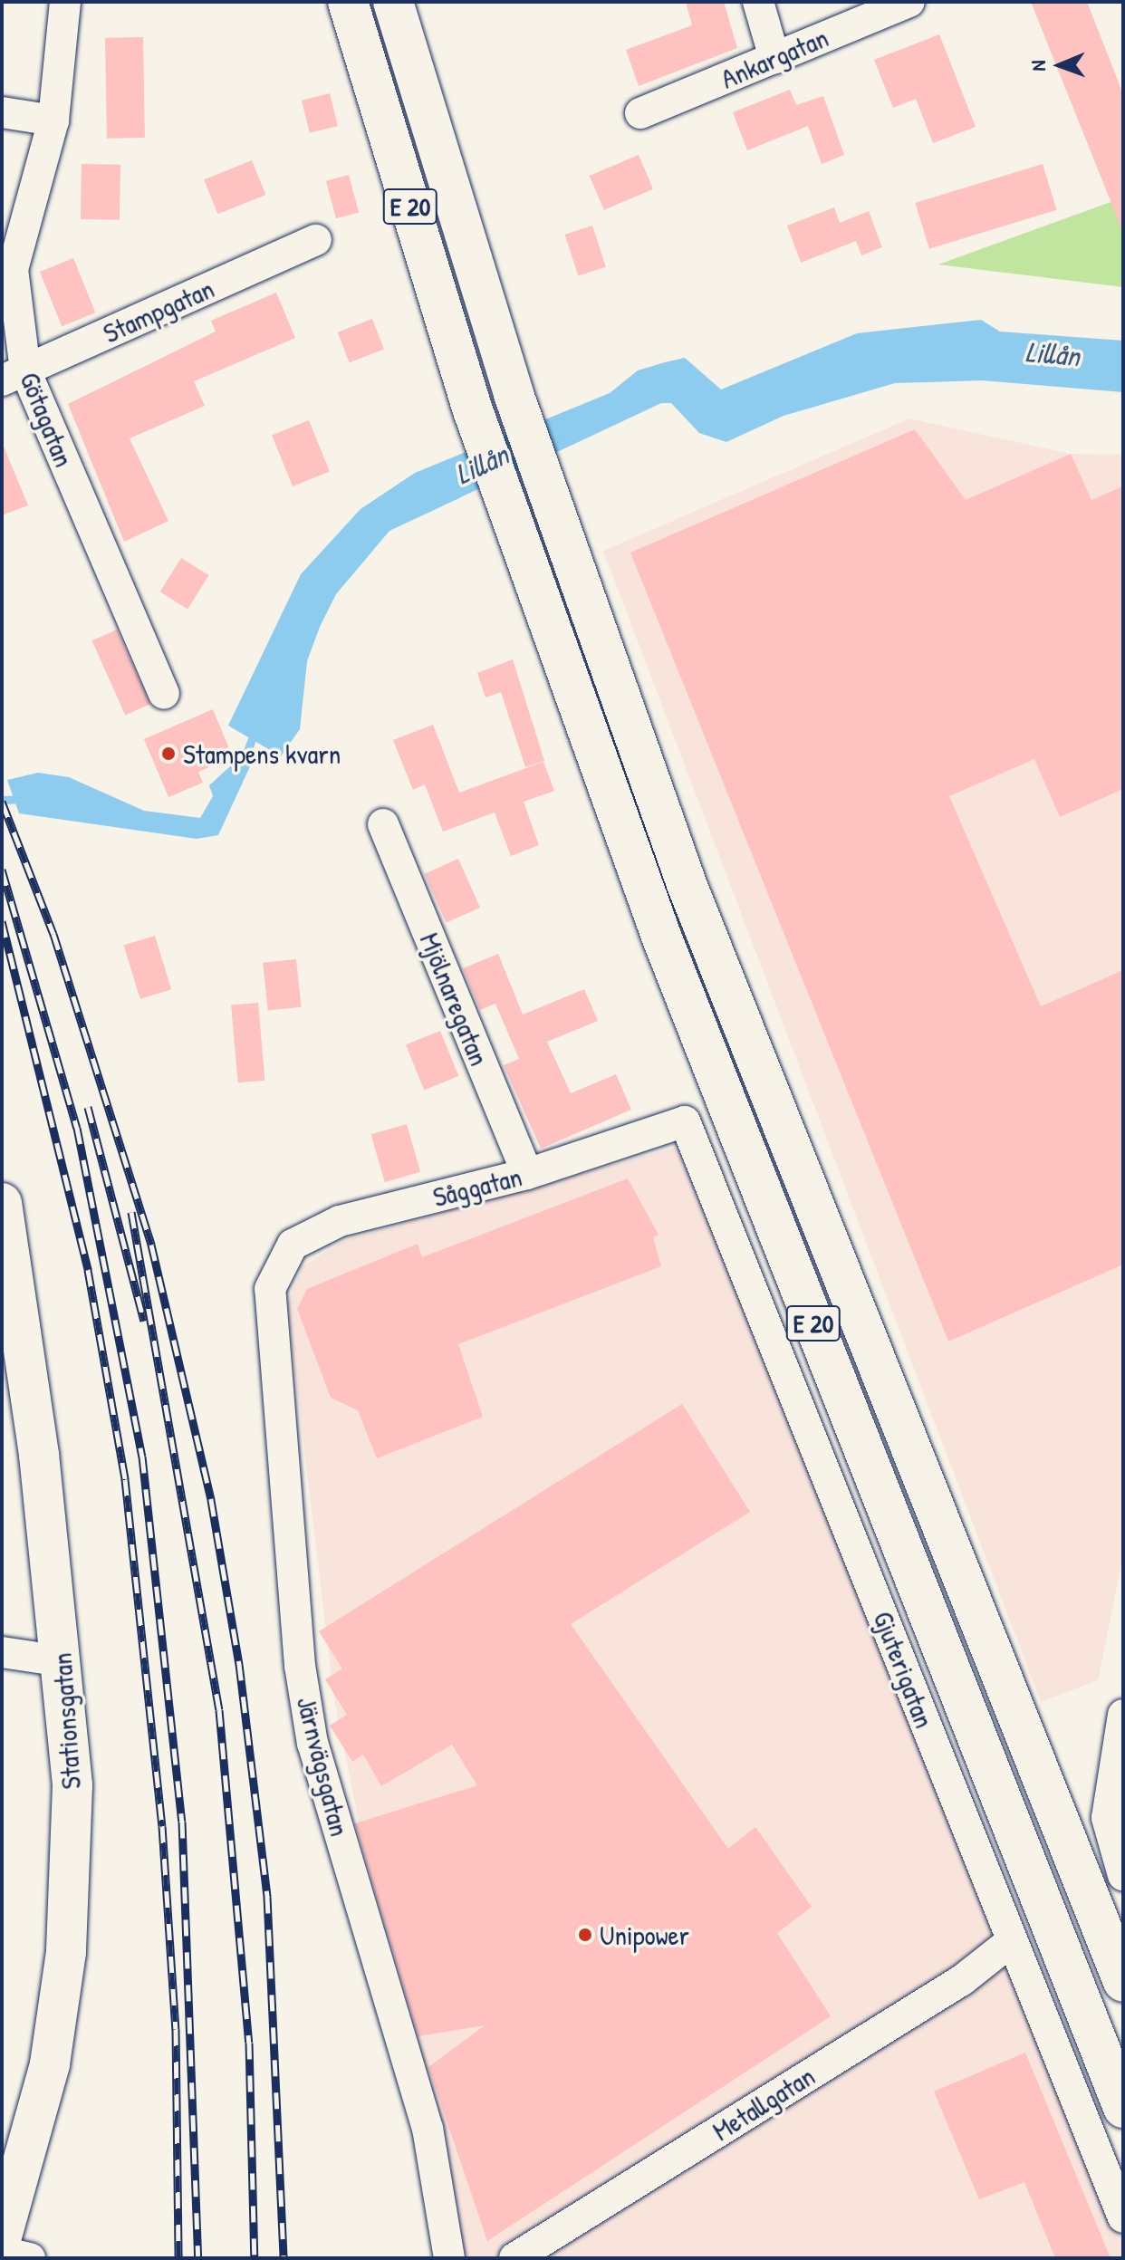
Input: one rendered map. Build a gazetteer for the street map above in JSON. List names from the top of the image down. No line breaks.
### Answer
{"streets":{"main road":["E 20","Stationsgatan"],"street":["Ankargatan","Stampgatan","Götagatan","Mjölnaregatan","Såggatan","Gjuterigatan","Järnvägsgatan","Metallgatan"]},"crossings":[["Stampgatan","Götagatan"],["Mjölnaregatan","Såggatan"],["Såggatan","Gjuterigatan"],["Såggatan","Järnvägsgatan"],["Gjuterigatan","Metallgatan"]],"water":["Lillån"],"places":["Stampens kvarn","Unipower"],"north":"left"}
